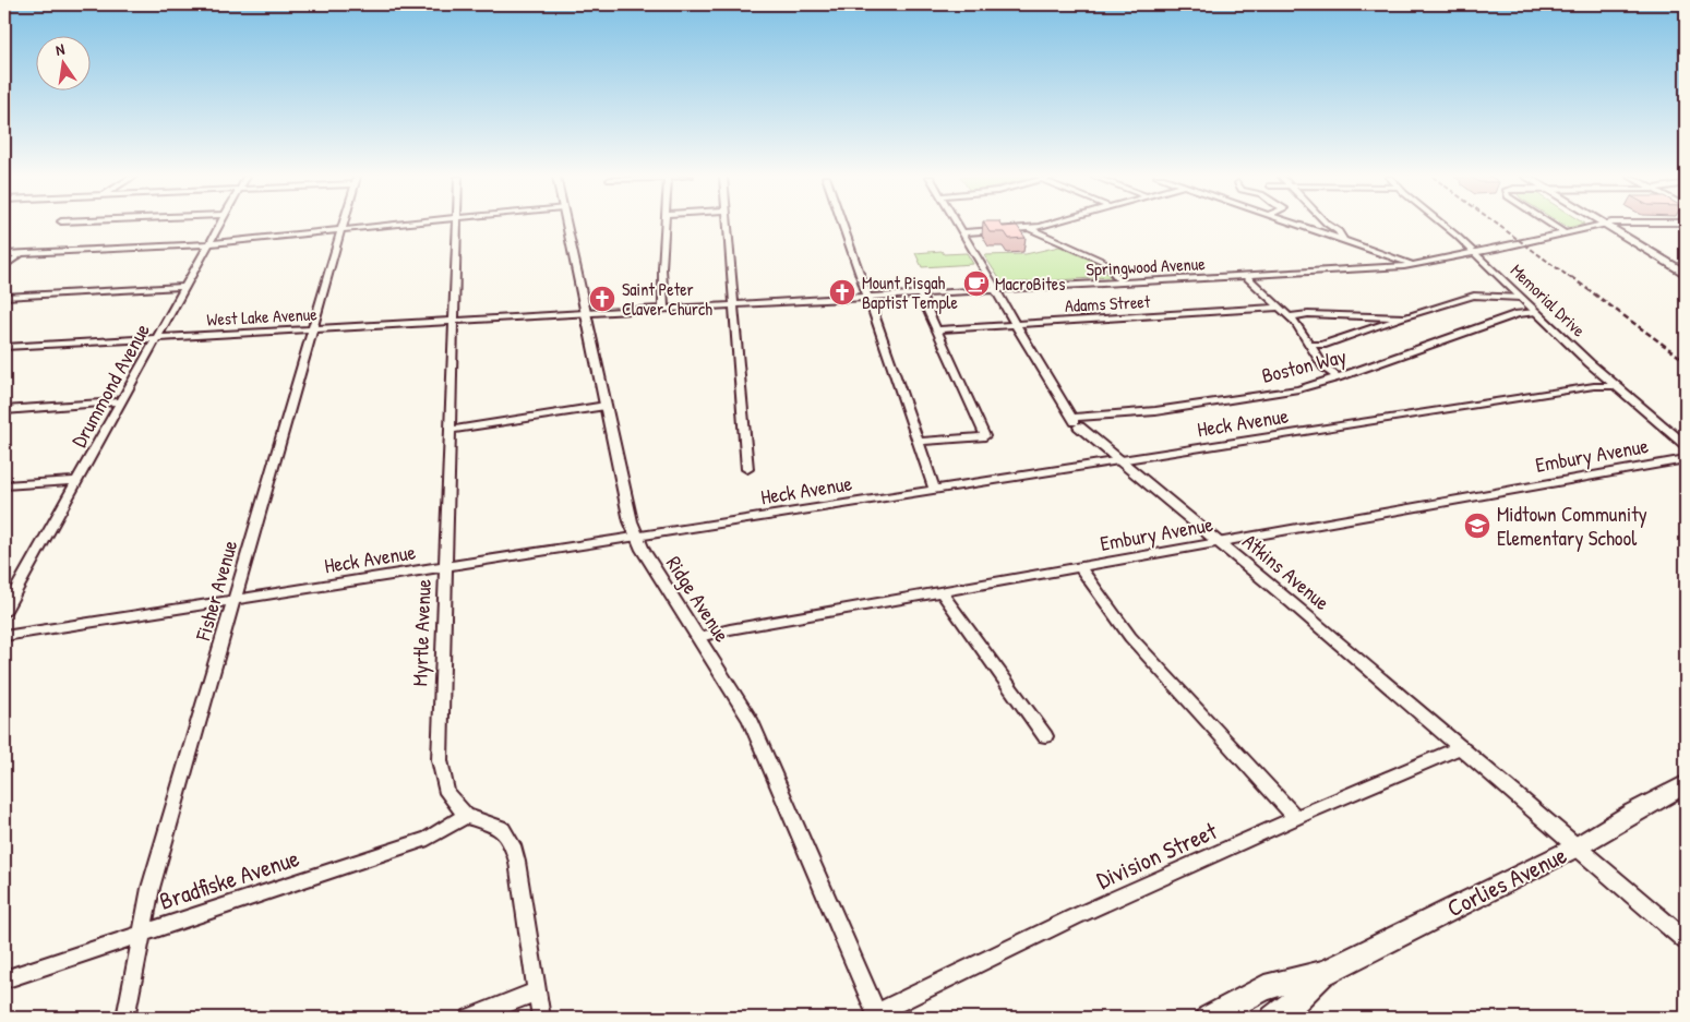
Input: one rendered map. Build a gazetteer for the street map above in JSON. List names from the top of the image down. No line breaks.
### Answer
{"streets":{"main road":["Corlies Avenue"],"street":["Springwood Avenue","Memorial Drive","Adams Street","West Lake Avenue","Boston Way","Drummond Avenue","Heck Avenue","Embury Avenue","Atkins Avenue","Fisher Avenue","Ridge Avenue","Myrtle Avenue","Division Street","Bradfiske Avenue"]},"crossings":[["Springwood Avenue","Memorial Drive"],["Springwood Avenue","West Lake Avenue"],["Springwood Avenue","Atkins Avenue"],["Springwood Avenue","Ridge Avenue"],["Memorial Drive","Boston Way"],["Memorial Drive","Heck Avenue"],["Adams Street","Atkins Avenue"],["West Lake Avenue","Drummond Avenue"],["West Lake Avenue","Fisher Avenue"],["West Lake Avenue","Myrtle Avenue"],["Boston Way","Atkins Avenue"],["Heck Avenue","Atkins Avenue"],["Heck Avenue","Fisher Avenue"],["Heck Avenue","Ridge Avenue"],["Heck Avenue","Myrtle Avenue"],["Embury Avenue","Atkins Avenue"],["Embury Avenue","Ridge Avenue"],["Atkins Avenue","Division Street"],["Atkins Avenue","Corlies Avenue"],["Fisher Avenue","Bradfiske Avenue"],["Ridge Avenue","Division Street"],["Myrtle Avenue","Bradfiske Avenue"]],"places":{"cafe":["MacroBites"],"church":["Mount Pisgah Baptist Temple","Saint Peter Claver Church"],"school or university":["Midtown Community Elementary School"]},"north":"top"}
